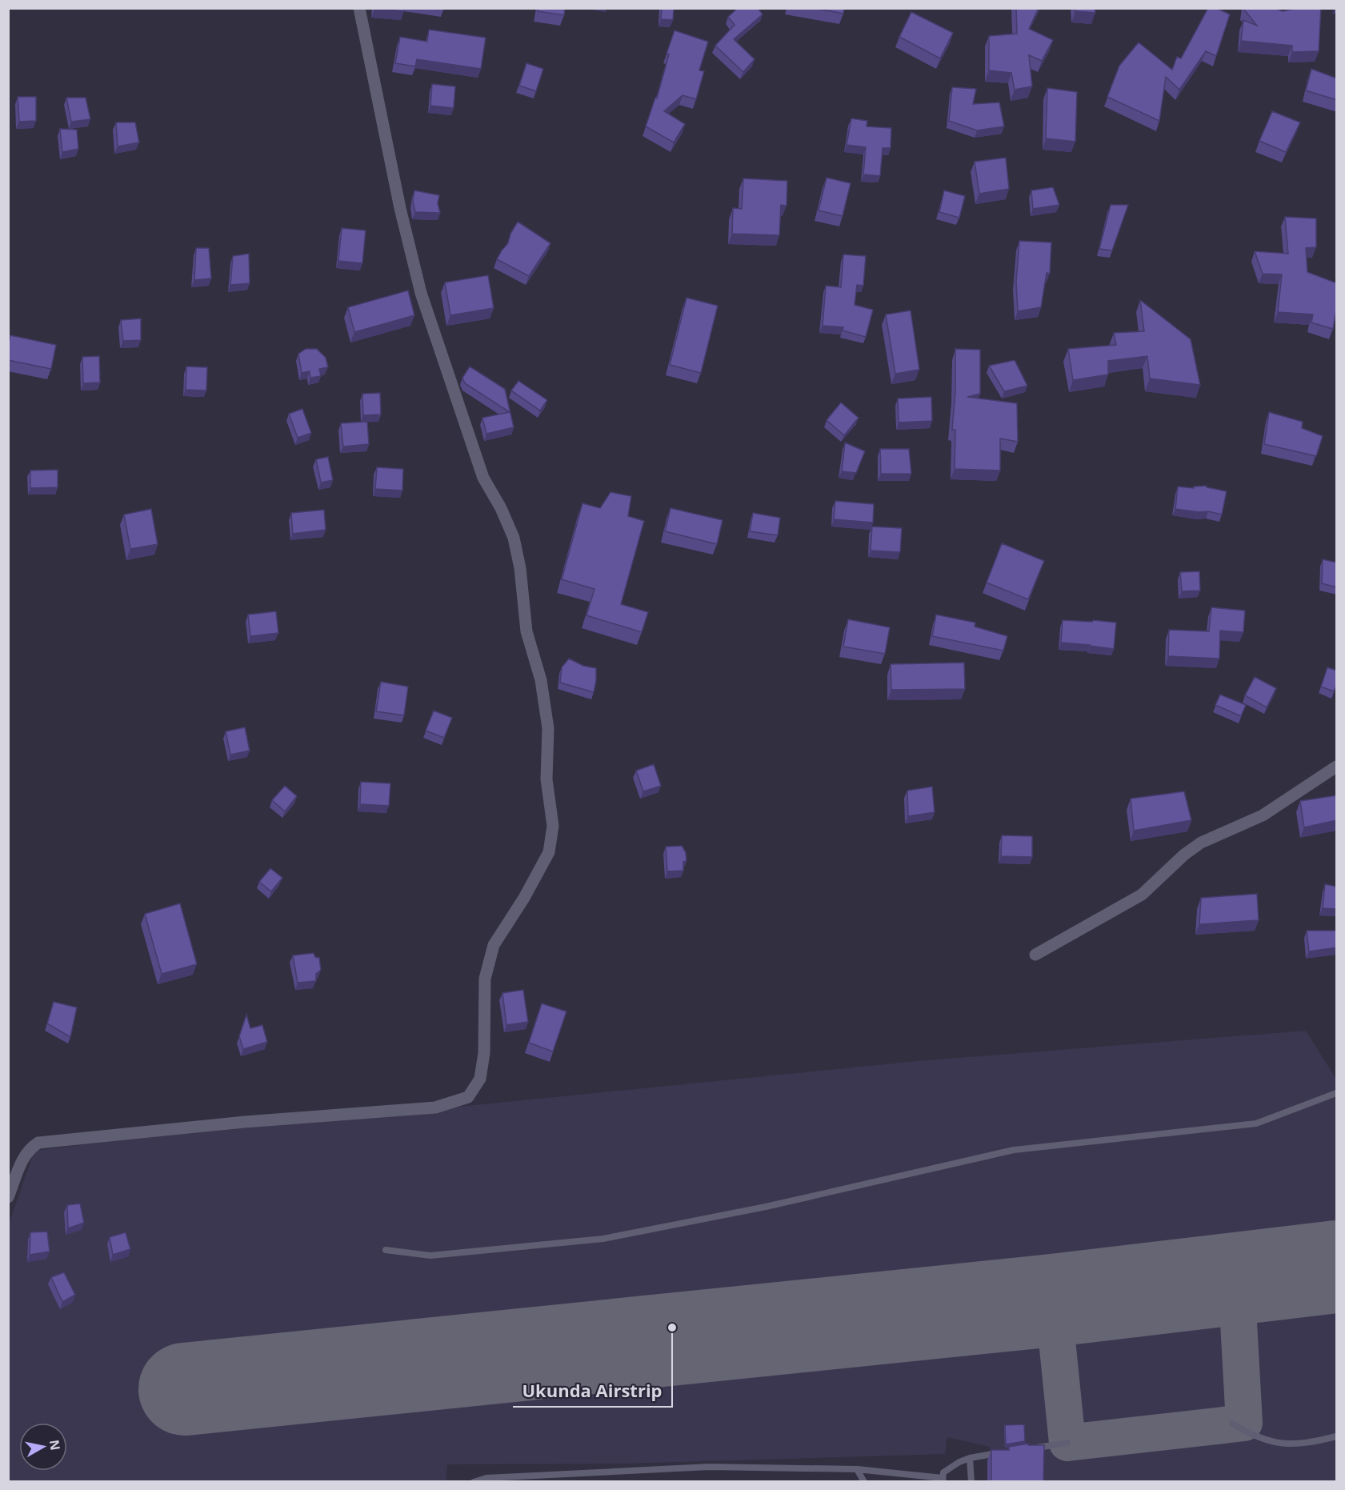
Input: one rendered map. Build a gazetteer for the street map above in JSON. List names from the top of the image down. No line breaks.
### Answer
{"places":["Ukunda Airstrip"],"north":"right"}
